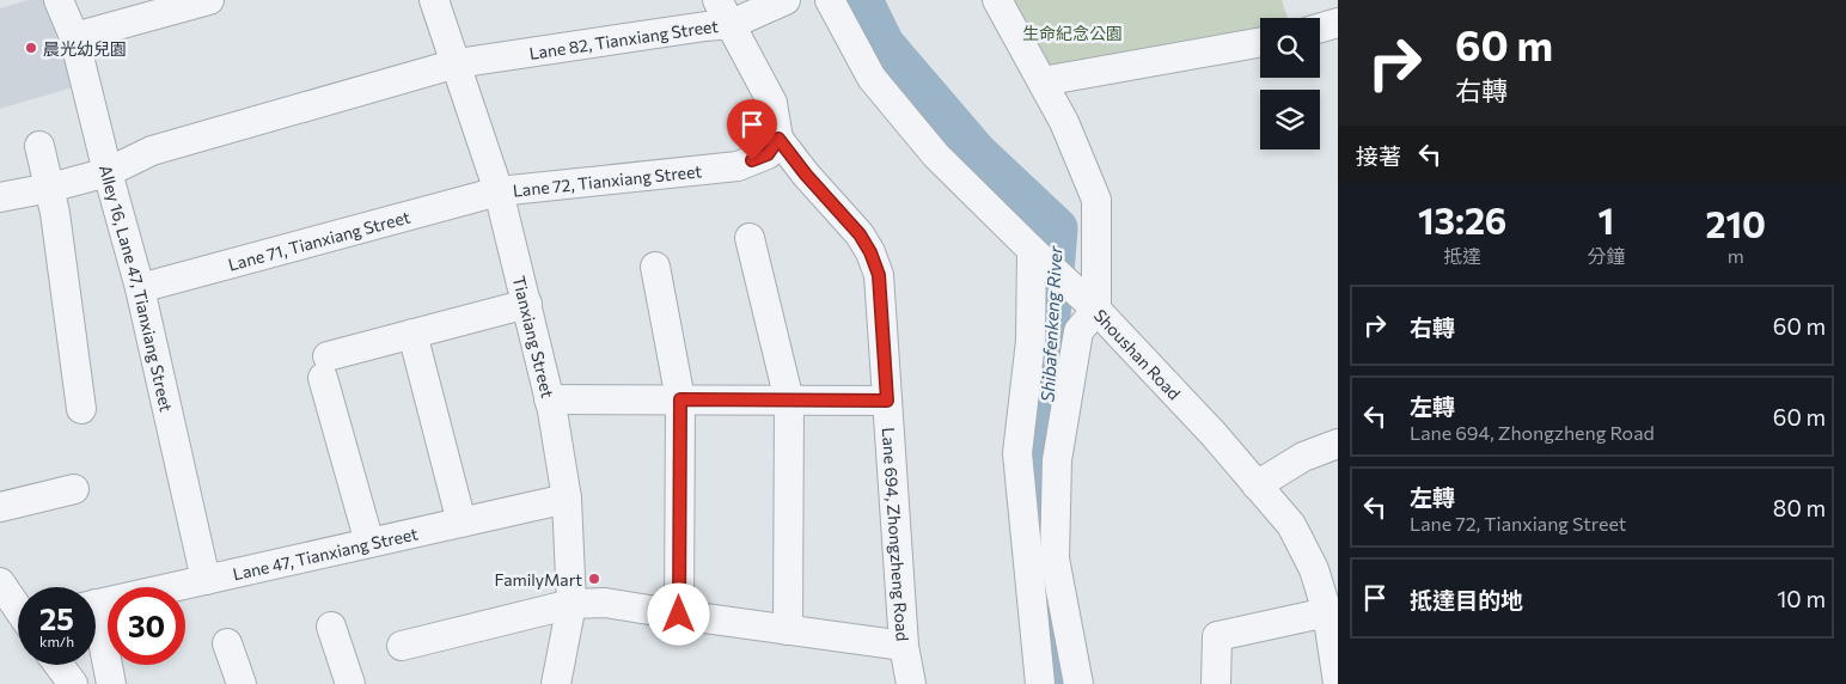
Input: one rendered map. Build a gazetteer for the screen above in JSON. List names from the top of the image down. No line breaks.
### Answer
{"streets":{"street":["Lane 82, Tianxiang Street","Lane 72, Tianxiang Street","Lane 71, Tianxiang Street","Alley 16, Lane 47, Tianxiang Street","Tianxiang Street","Shoushan Road","Lane 694, Zhongzheng Road","Lane 47, Tianxiang Street"]},"crossings":[["Lane 82, Tianxiang Street","Alley 16, Lane 47, Tianxiang Street"],["Lane 82, Tianxiang Street","Tianxiang Street"],["Lane 82, Tianxiang Street","Lane 694, Zhongzheng Road"],["Lane 72, Tianxiang Street","Lane 71, Tianxiang Street"],["Lane 72, Tianxiang Street","Tianxiang Street"],["Lane 72, Tianxiang Street","Lane 694, Zhongzheng Road"],["Lane 71, Tianxiang Street","Alley 16, Lane 47, Tianxiang Street"],["Lane 71, Tianxiang Street","Tianxiang Street"],["Alley 16, Lane 47, Tianxiang Street","Lane 47, Tianxiang Street"],["Tianxiang Street","Lane 47, Tianxiang Street"]],"water":["Shibafenkeng River"],"parks":["生命紀念公園"],"places":["晨光幼兒園","FamilyMart"],"page":{"turn":["60 m","右轉"],"then":"接著","eta":["13:26","抵達","1","分鐘","210","m"],"list":[{"name":"右轉","value":"60 m"},{"name":"左轉","note":"Lane 694, Zhongzheng Road","value":"60 m"},{"name":"左轉","note":"Lane 72, Tianxiang Street","value":"80 m"},{"name":"抵達目的地","value":"10 m"}],"speed":"25 km/h","limit":"30"}}
